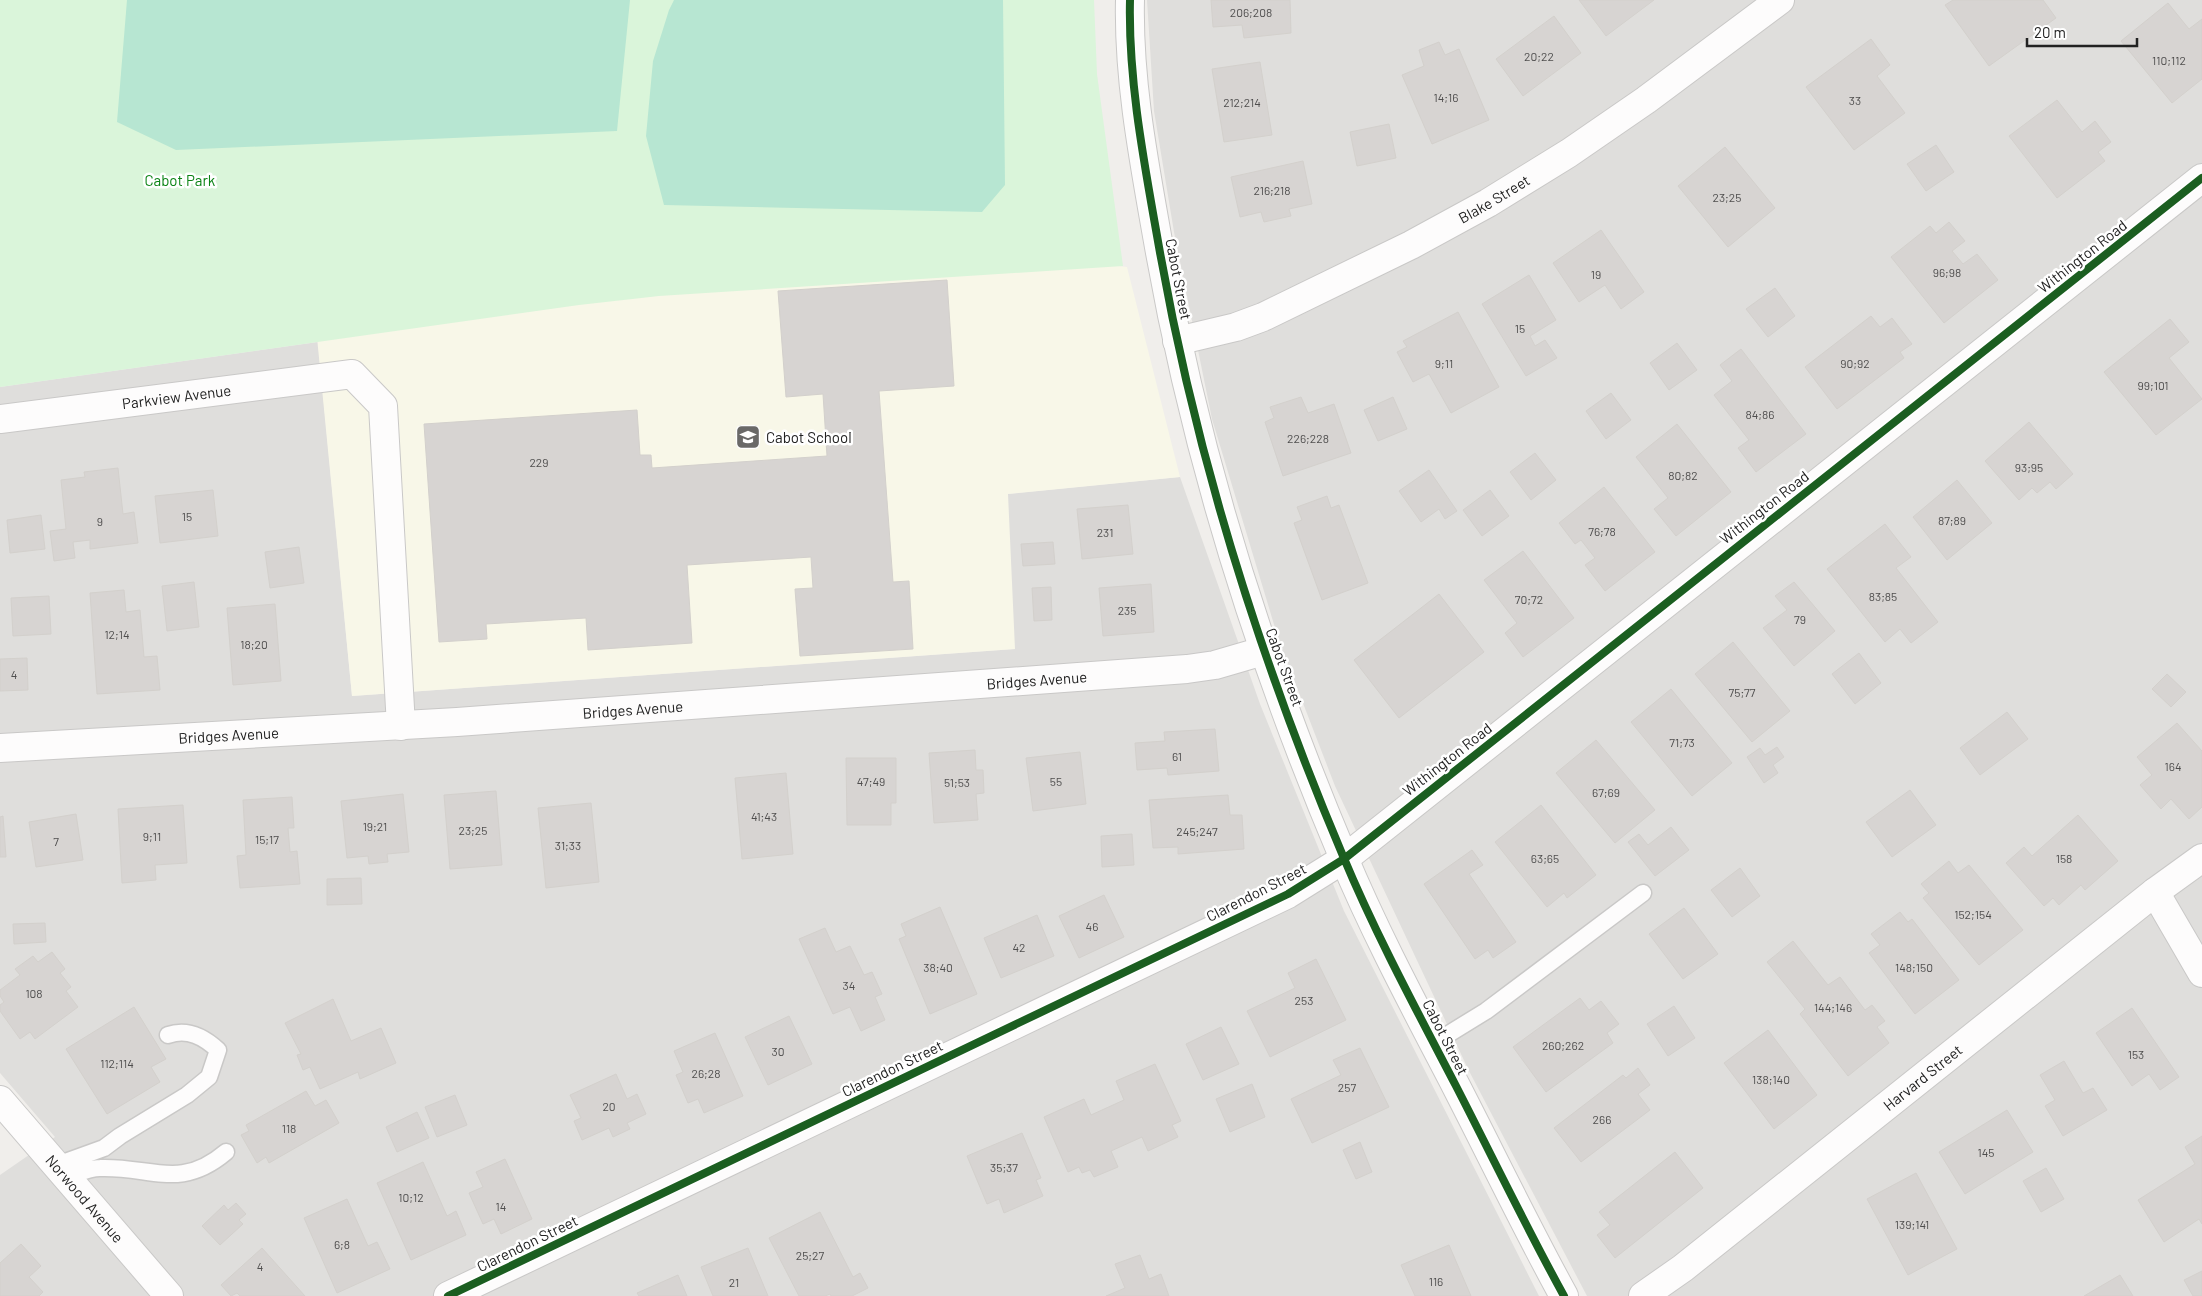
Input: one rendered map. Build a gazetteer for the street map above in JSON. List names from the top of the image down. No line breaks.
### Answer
{"streets":{"street":["Blake Street","Withington Road","Cabot Street","Parkview Avenue","Bridges Avenue","Clarendon Street","Harvard Street","Norwood Avenue"]},"crossings":[["Blake Street","Cabot Street"],["Withington Road","Cabot Street"],["Withington Road","Clarendon Street"],["Cabot Street","Bridges Avenue"],["Cabot Street","Clarendon Street"],["Parkview Avenue","Bridges Avenue"]],"parks":["Cabot Park"],"places":{"school or university":["Cabot School"]},"house_numbers":["206;208","20;22","110;112","14;16","33","212;214","216;218","23;25","96;98","19","15","9;11","90;92","99;101","84;86","226;228","229","93;95","80;82","15","87;89","9","76;78","231","83;85","70;72","235","79","12;14","18;20","4","75;77","71;73","61","164","47;49","55","51;53","67;69","41;43","19;21","23;25","245;247","9;11","15;17","7","31;33","63;65","158","152;154","46","42","38;40","148;150","34","108","253","144;146","260;262","30","153","112;114","26;28","138;140","257","20","266","118","145","35;37","10;12","14","139;141","6;8","25;27","4","116","21"],"scale_bar":"20 m"}
